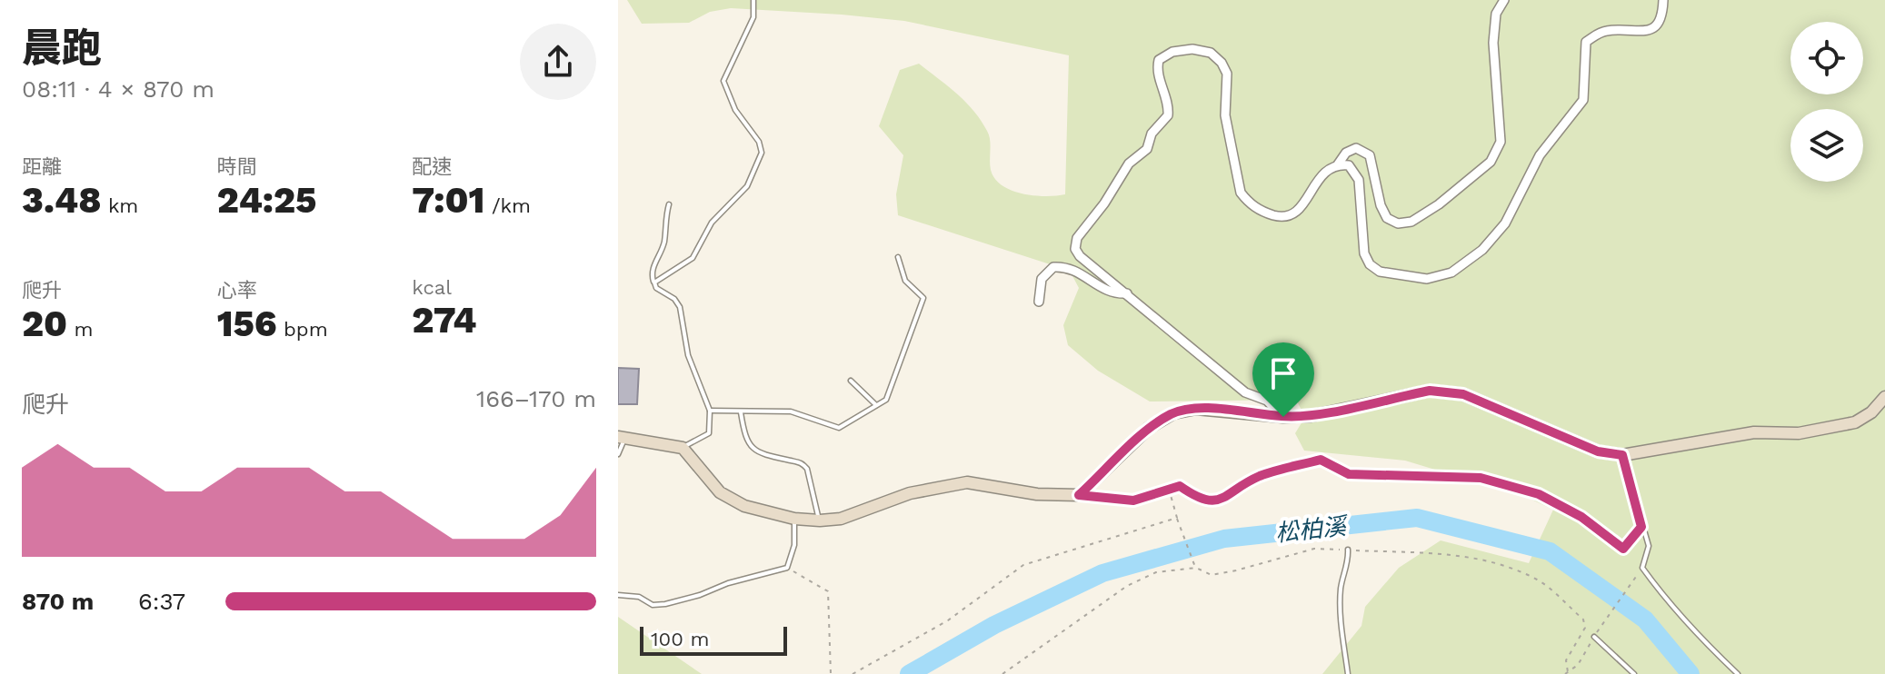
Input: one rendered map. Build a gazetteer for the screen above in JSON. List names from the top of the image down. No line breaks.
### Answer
{"water":["松柏溪"],"scale_bar":"100 m","page":{"heading":["晨跑","08:11 · 4 × 870 m"],"stats":[["距離","3.48 km"],["時間","24:25"],["配速","7:01 /km"],["爬升","20 m"],["心率","156 bpm"],["kcal","274"]],"chart":["爬升","166–170 m"],"list":[{"name":"870 m","note":"6:37"}],"scale":"100 m"}}
